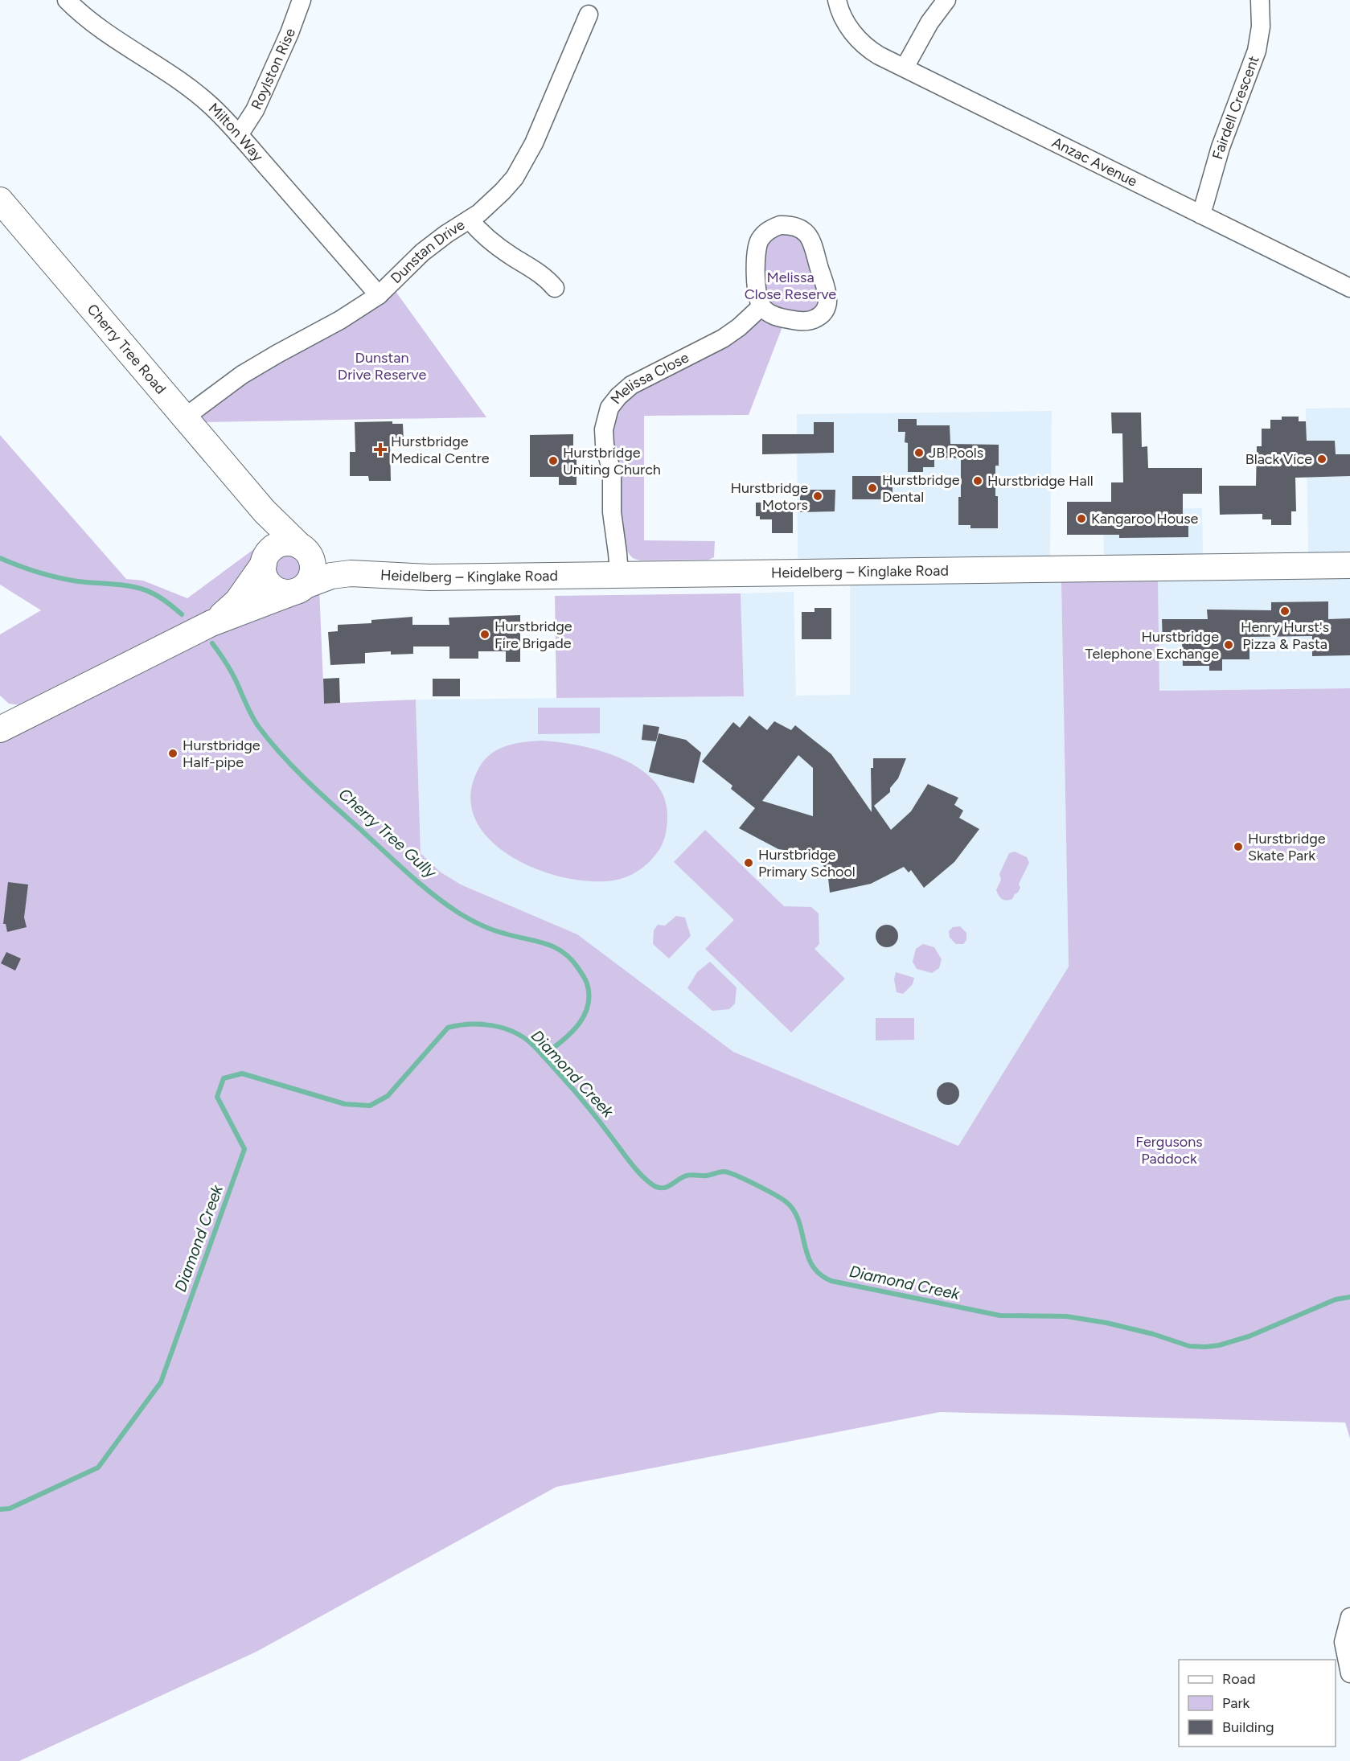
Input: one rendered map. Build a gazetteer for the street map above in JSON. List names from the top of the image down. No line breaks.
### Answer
{"streets":{"main road":["Cherry Tree Road","Heidelberg – Kinglake Road"],"street":["Roylston Rise","Fairdell Crescent","Milton Way","Anzac Avenue","Dunstan Drive","Melissa Close"]},"crossings":[["Roylston Rise","Milton Way"],["Fairdell Crescent","Anzac Avenue"],["Milton Way","Dunstan Drive"],["Dunstan Drive","Cherry Tree Road"],["Cherry Tree Road","Heidelberg – Kinglake Road"],["Melissa Close","Heidelberg – Kinglake Road"]],"water":["Cherry Tree Gully","Diamond Creek"],"parks":["Melissa Close Reserve","Dunstan Drive Reserve","Fergusons Paddock"],"places":{"health":["Hurstbridge Medical Centre"],"other":["JB Pools","Black Vice","Hurstbridge Uniting Church","Hurstbridge Hall","Hurstbridge Dental","Hurstbridge Motors","Kangaroo House","Henry Hurst's Pizza & Pasta","Hurstbridge Fire Brigade","Hurstbridge Telephone Exchange","Hurstbridge Half-pipe","Hurstbridge Skate Park","Hurstbridge Primary School"]},"legend":["Road","Park","Building"]}
